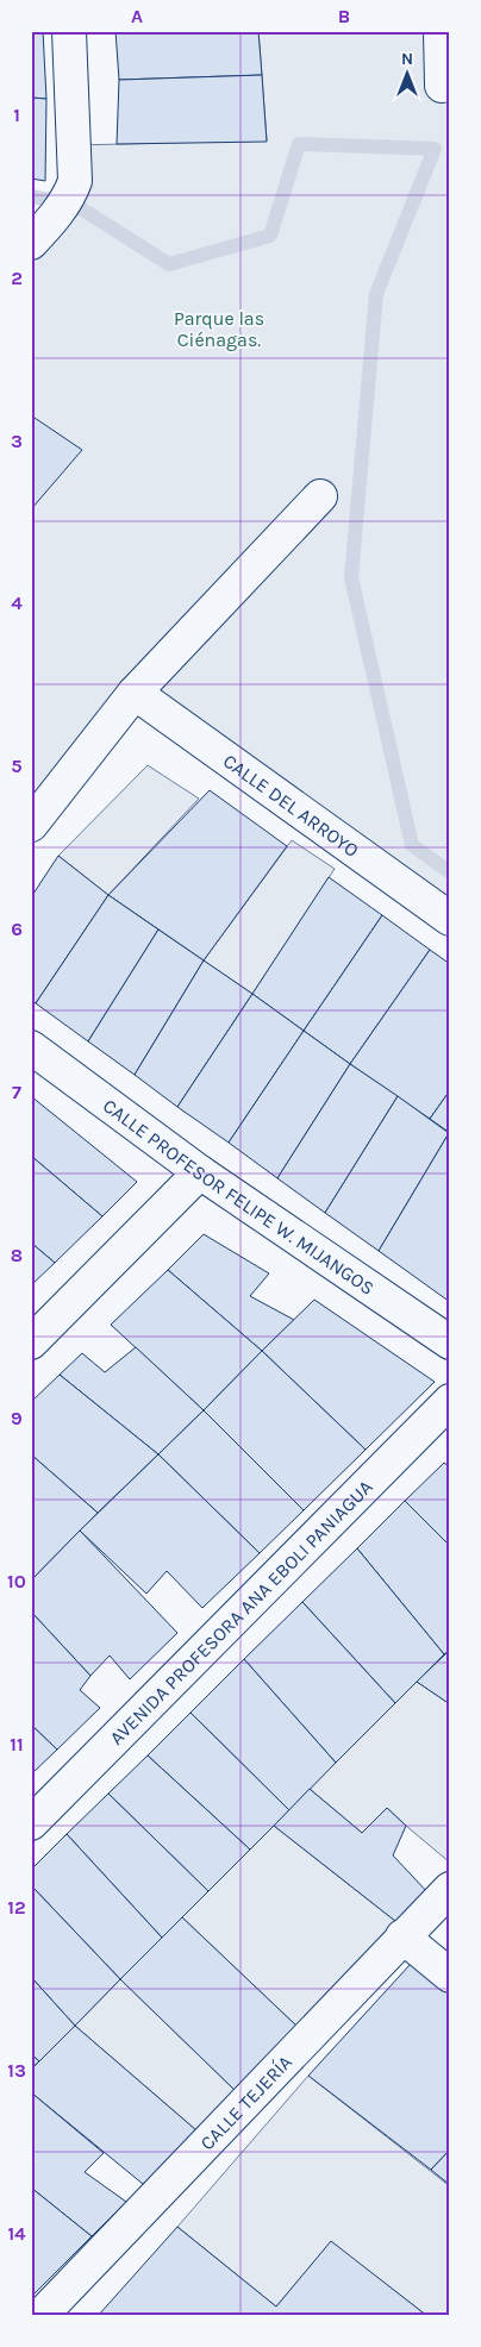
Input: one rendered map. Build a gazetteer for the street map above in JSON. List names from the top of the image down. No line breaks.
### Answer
{"streets":{"street":["CALLE DEL ARROYO","CALLE PROFESOR FELIPE W. MIJANGOS","AVENIDA PROFESORA ANA EBOLI PANIAGUA","CALLE TEJERÍA"]},"parks":["Parque las Ciénagas."],"north":"top","grid":{"columns":["A","B"],"rows":["1","2","3","4","5","6","7","8","9","10","11","12","13","14"]}}
